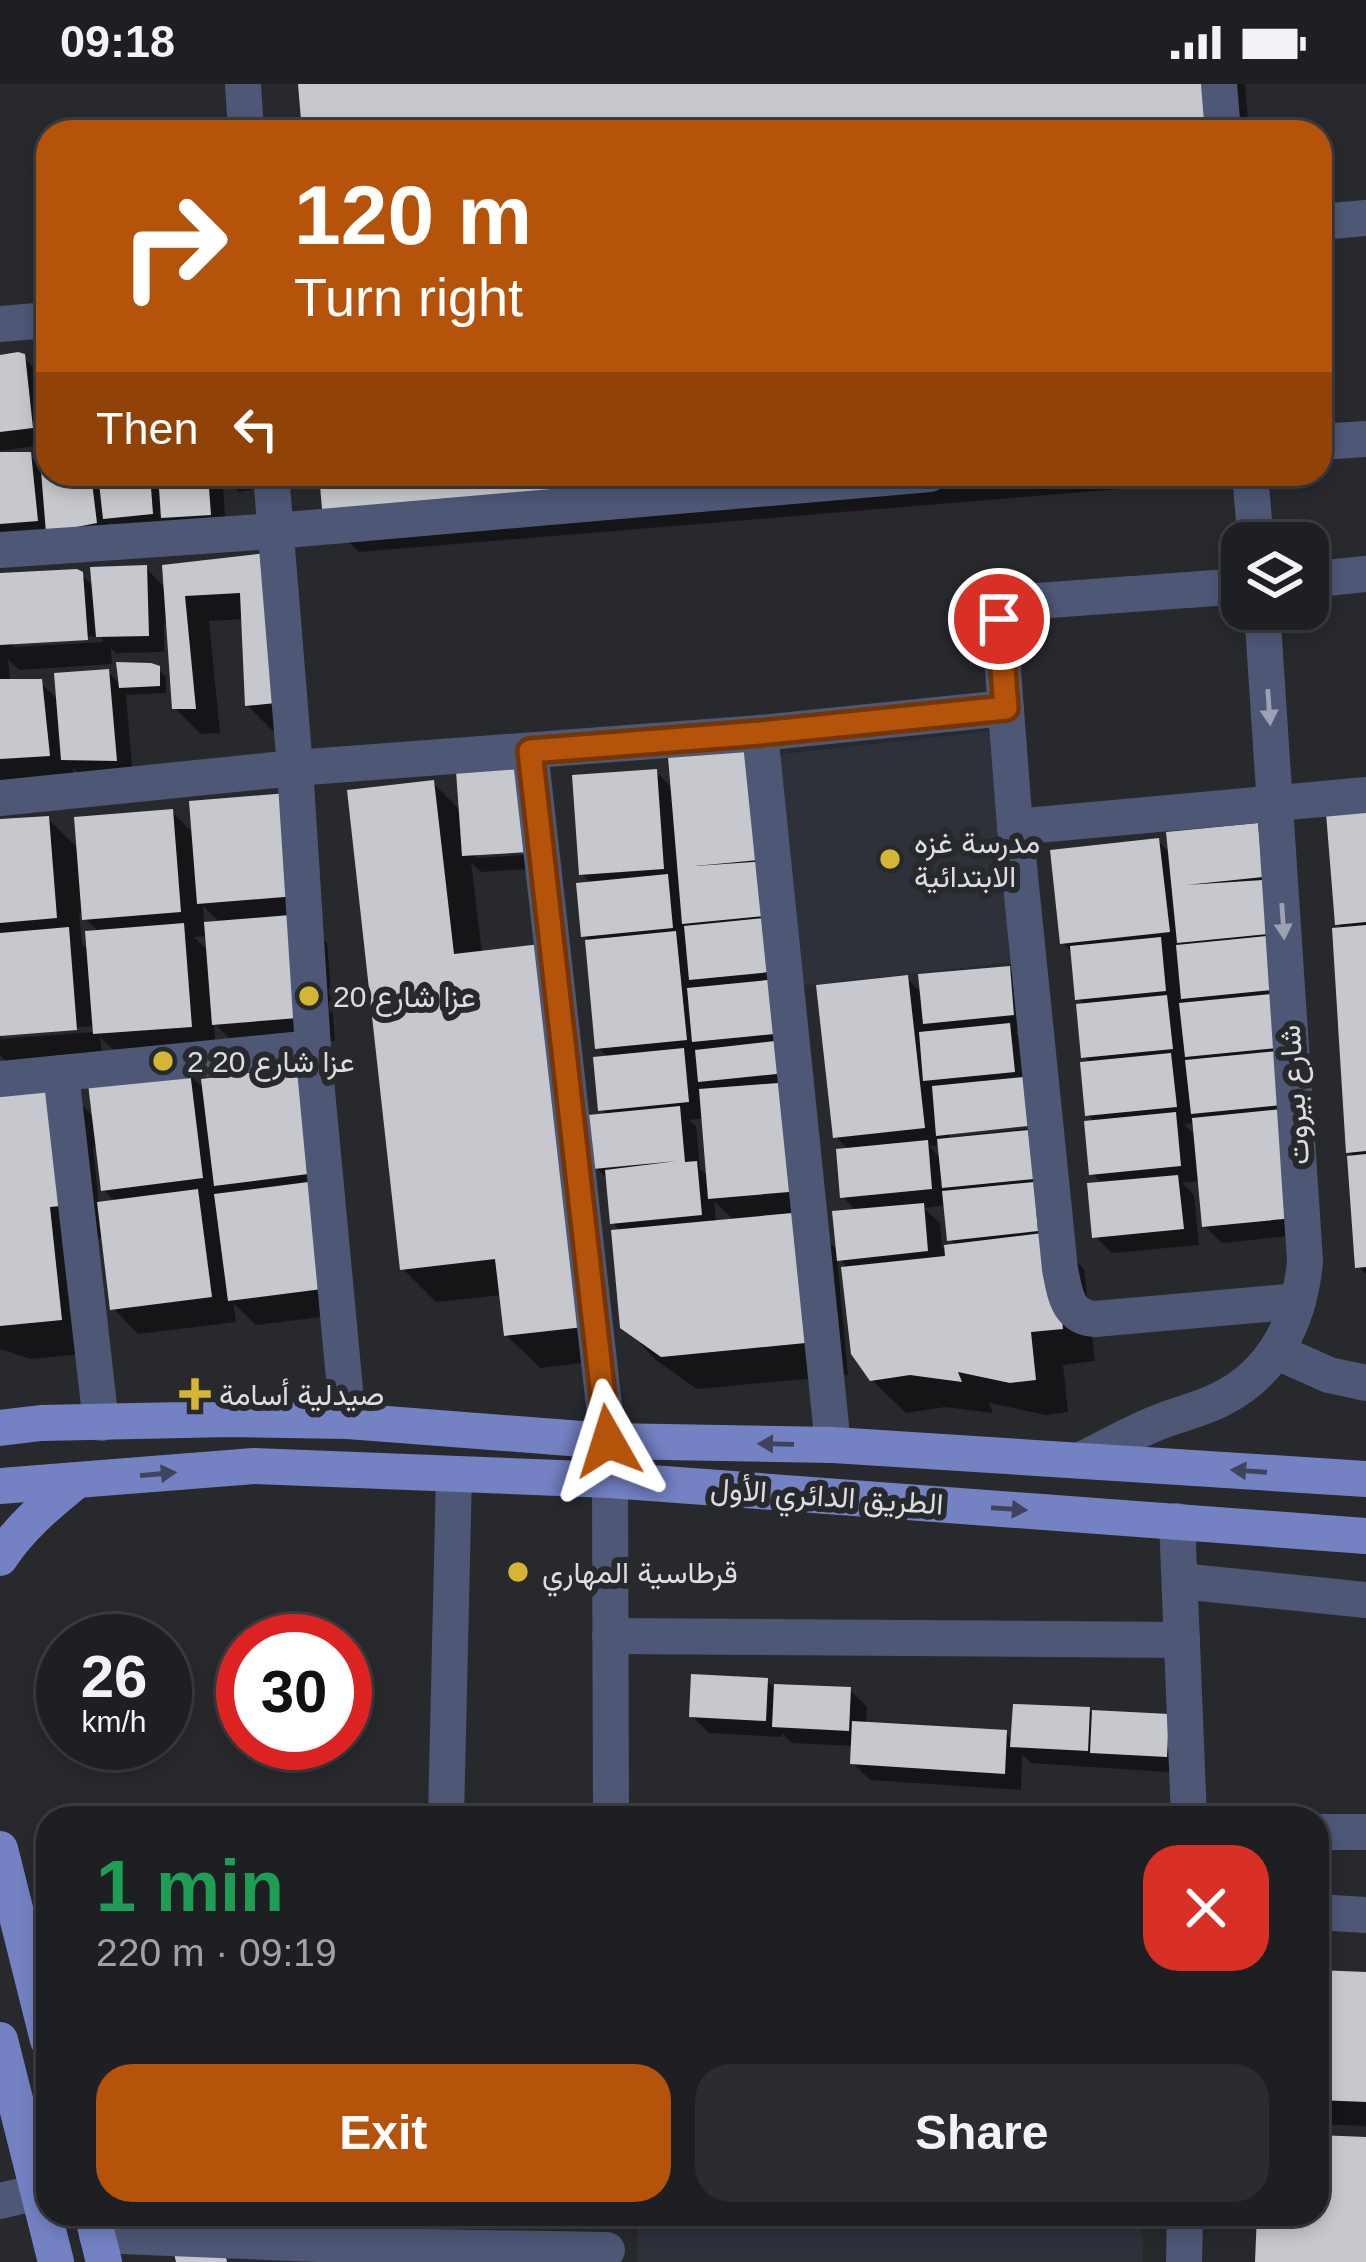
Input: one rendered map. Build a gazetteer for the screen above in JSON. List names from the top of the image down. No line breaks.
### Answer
{"streets":{"main road":["الطريق الدائري الأول"],"street":["شارع بيروت"]},"crossings":[["شارع بيروت","الطريق الدائري الأول"]],"one_way":["شارع بيروت"],"places":{"other":["مدرسة غزه الابتدائية","عزا شارع 20","عزا شارع 20 2","قرطاسية المهاري"],"health":["صيدلية أسامة"]},"page":{"status":"09:18","turn":["120 m","Turn right"],"then":"Then","speed":"26 km/h","limit":"30","heading":["1 min","220 m · 09:19"],"buttons":["Exit","Share"]}}
